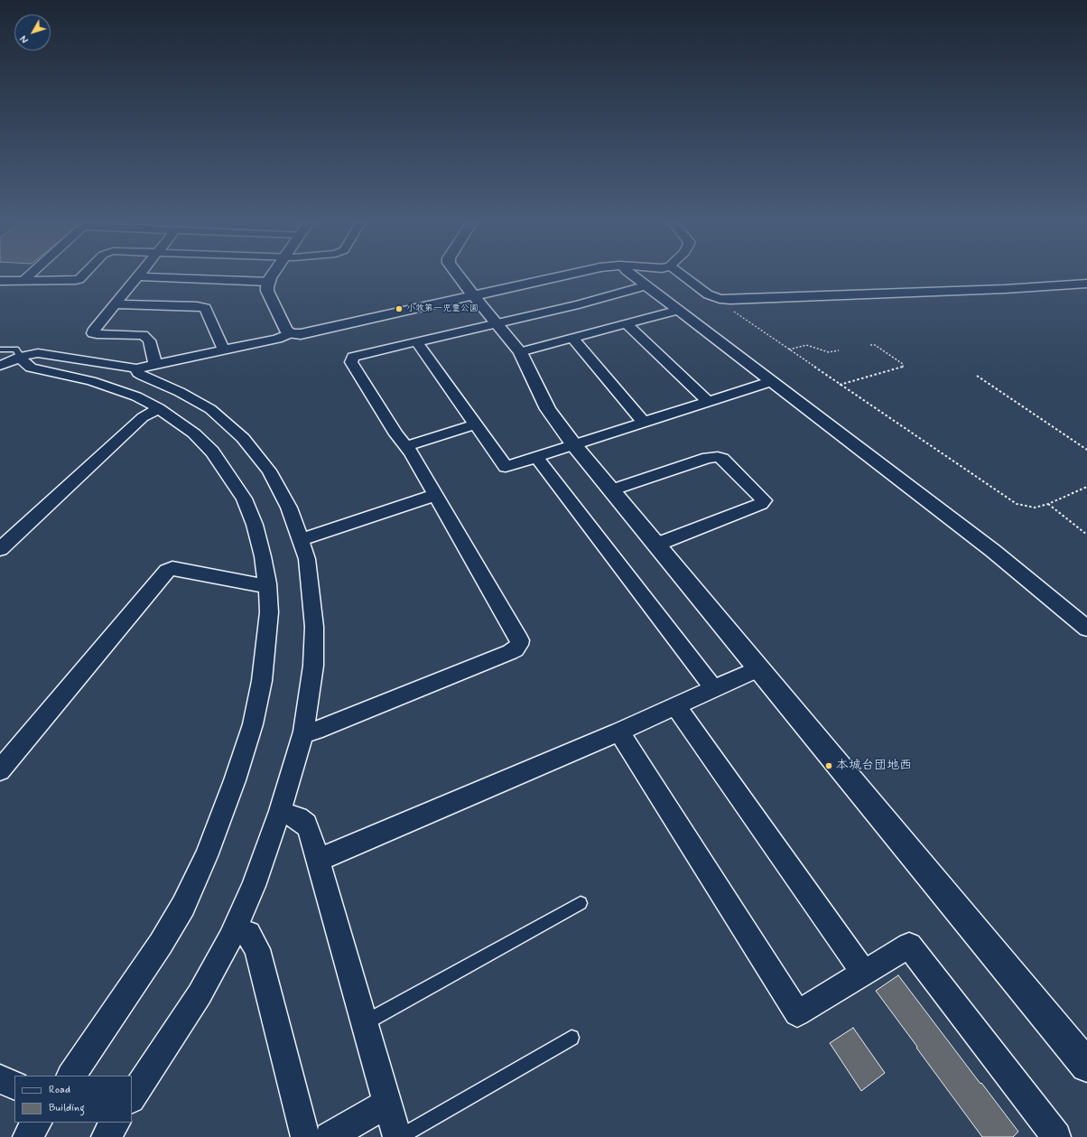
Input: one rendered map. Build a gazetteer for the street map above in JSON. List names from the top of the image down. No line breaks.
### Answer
{"places":["小牧第一児童公園","本城台団地西"],"legend":["Road","Building"],"north":"bottom left"}
